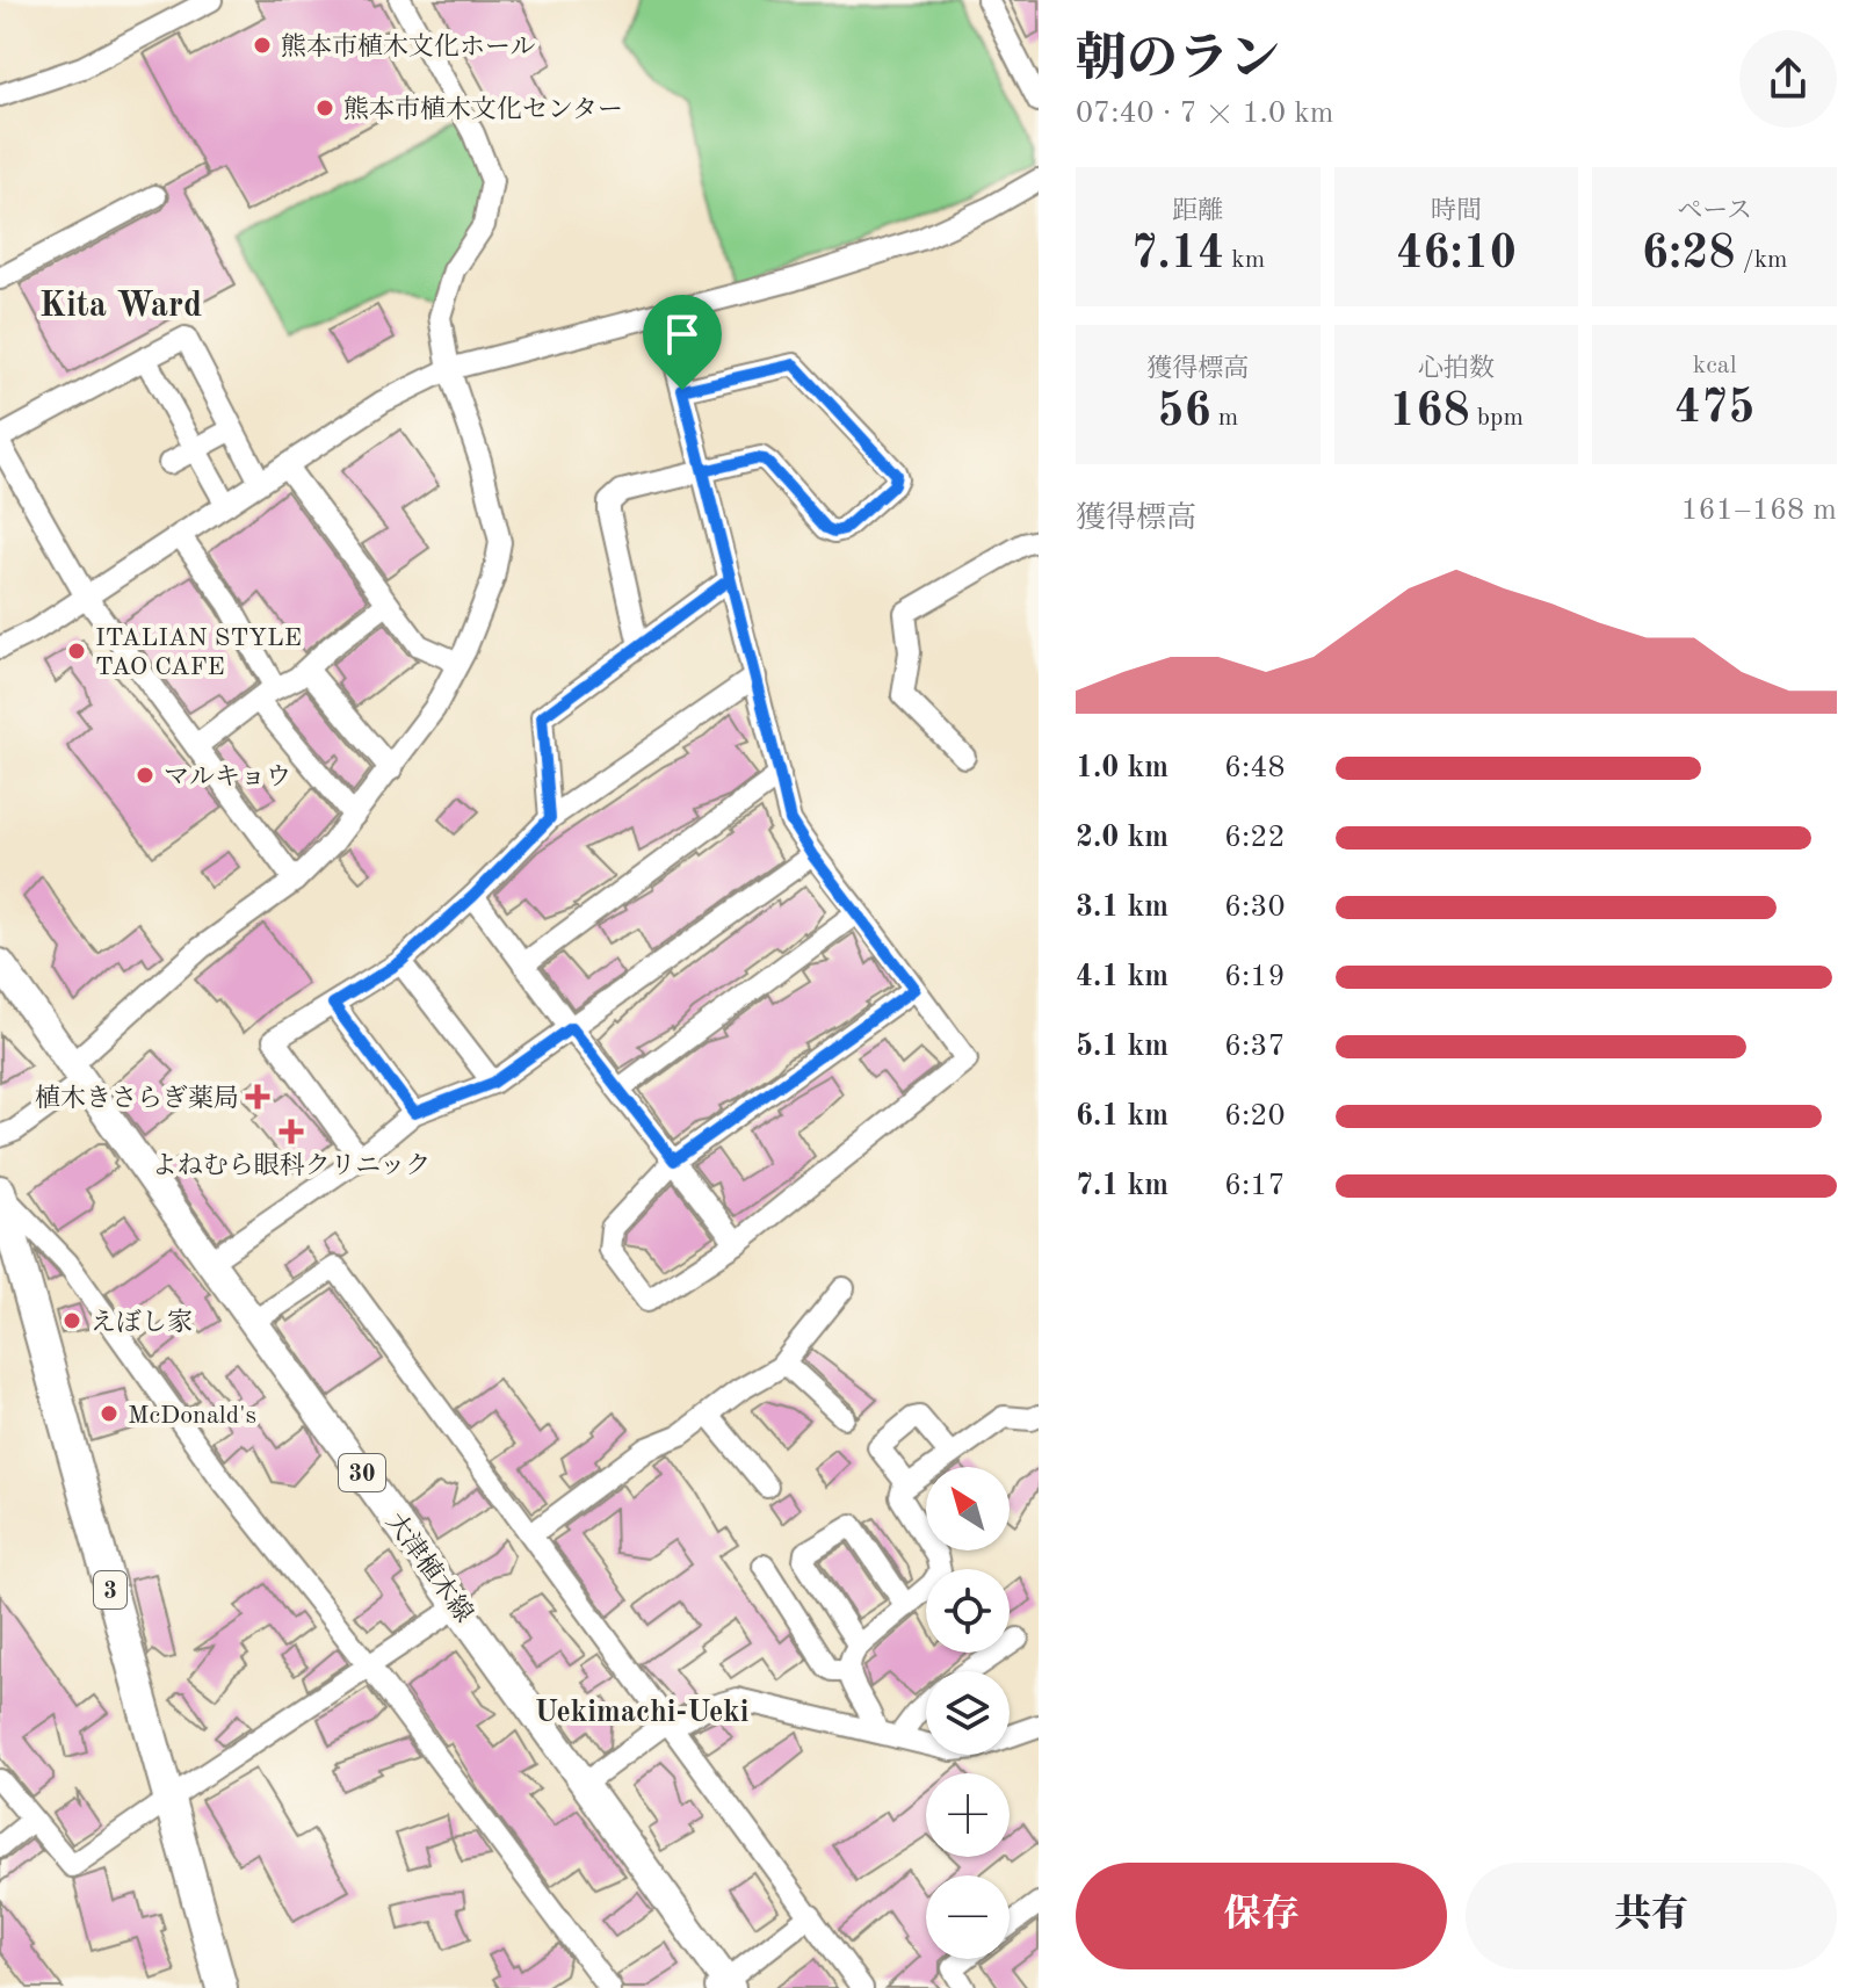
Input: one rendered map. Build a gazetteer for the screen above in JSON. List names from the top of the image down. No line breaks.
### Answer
{"streets":{"highway":["3"],"main road":["30","大津植木線"]},"districts":["Kita Ward","Uekimachi-Ueki"],"places":{"other":["熊本市植木文化ホール","熊本市植木文化センター","ITALIAN STYLE TAO CAFE","マルキョウ","えぼし家","McDonald's"],"health":["植木きさらぎ薬局","よねむら眼科クリニック"]},"north":"top left","page":{"heading":["朝のラン","07:40 · 7 × 1.0 km"],"stats":[["距離","7.14 km"],["時間","46:10"],["ペース","6:28 /km"],["獲得標高","56 m"],["心拍数","168 bpm"],["kcal","475"]],"chart":["獲得標高","161–168 m"],"list":[{"name":"1.0 km","note":"6:48"},{"name":"2.0 km","note":"6:22"},{"name":"3.1 km","note":"6:30"},{"name":"4.1 km","note":"6:19"},{"name":"5.1 km","note":"6:37"},{"name":"6.1 km","note":"6:20"},{"name":"7.1 km","note":"6:17"}],"map_buttons":["+","−"],"buttons":["保存","共有"]}}
